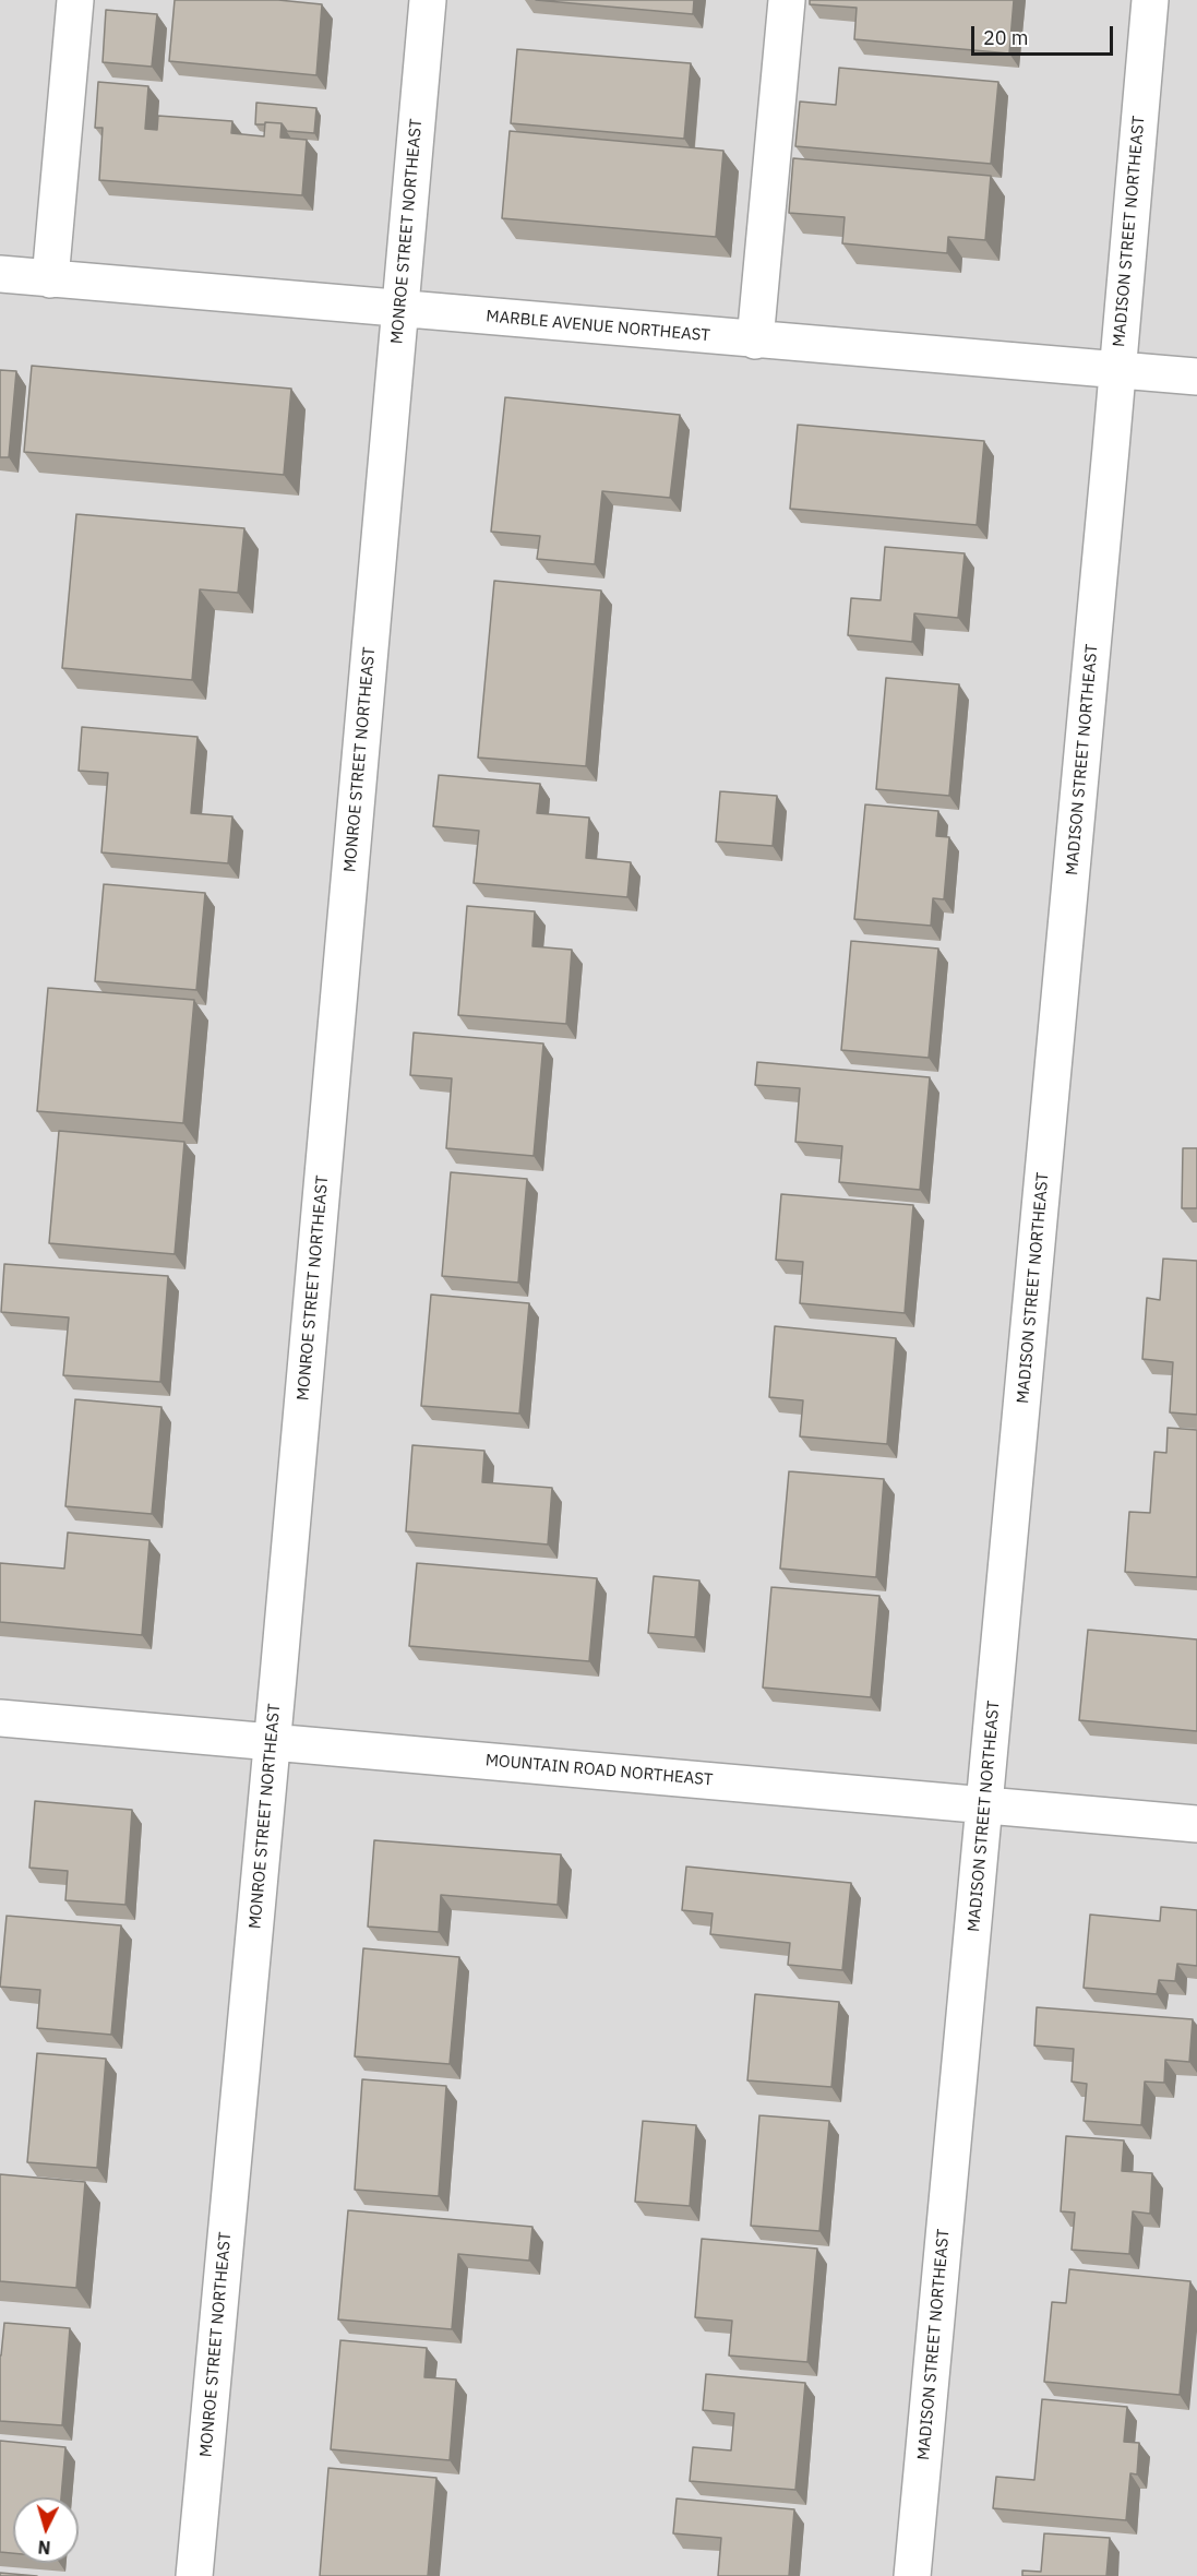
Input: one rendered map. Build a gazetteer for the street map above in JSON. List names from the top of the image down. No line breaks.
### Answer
{"streets":{"street":["MONROE STREET NORTHEAST","MADISON STREET NORTHEAST","MARBLE AVENUE NORTHEAST","MOUNTAIN ROAD NORTHEAST"]},"crossings":[["MONROE STREET NORTHEAST","MARBLE AVENUE NORTHEAST"],["MONROE STREET NORTHEAST","MOUNTAIN ROAD NORTHEAST"],["MADISON STREET NORTHEAST","MARBLE AVENUE NORTHEAST"],["MADISON STREET NORTHEAST","MOUNTAIN ROAD NORTHEAST"]],"scale_bar":"20 m","north":"bottom"}
